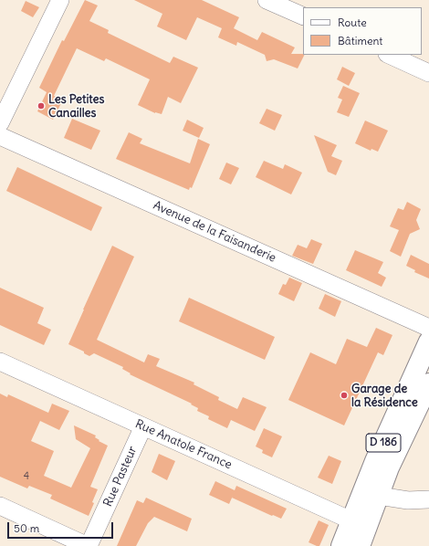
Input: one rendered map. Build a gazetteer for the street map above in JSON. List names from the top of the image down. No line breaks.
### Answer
{"streets":{"main road":["D 186"],"street":["Avenue de la Faisanderie","Rue Anatole France","Rue Pasteur"]},"crossings":[["D 186","Rue Anatole France"],["Rue Anatole France","Rue Pasteur"]],"places":["Les Petites Canailles","Garage de la Résidence"],"house_numbers":["4"],"legend":["Route","Bâtiment"],"scale_bar":"50 m"}
